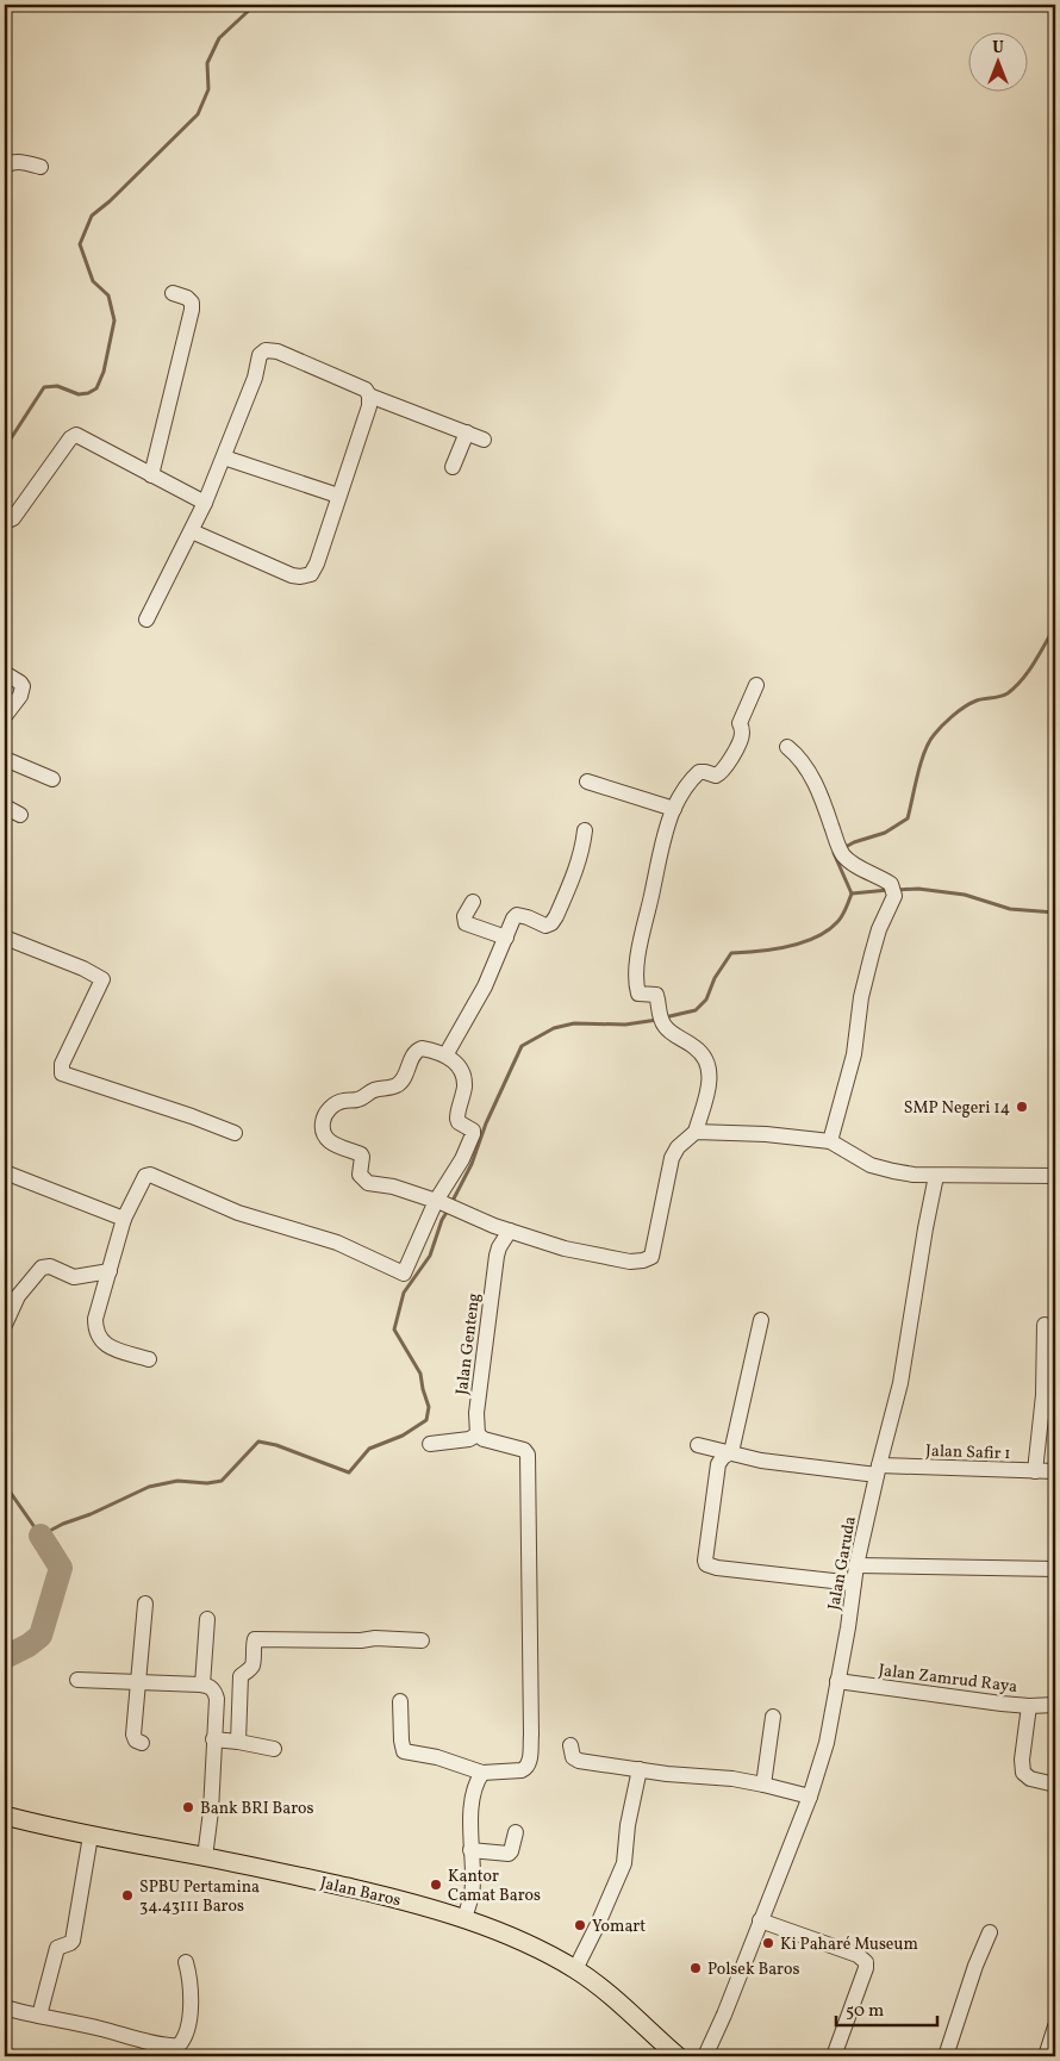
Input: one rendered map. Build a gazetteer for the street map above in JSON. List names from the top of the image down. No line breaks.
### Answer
{"streets":{"main road":["Jalan Baros"],"street":["Jalan Genteng","Jalan Safir 1","Jalan Garuda","Jalan Zamrud Raya"]},"crossings":[["Jalan Safir 1","Jalan Garuda"],["Jalan Garuda","Jalan Zamrud Raya"]],"places":["SMP Negeri 14","Bank BRI Baros","Kantor Camat Baros","SPBU Pertamina 34.43111 Baros","Yomart","Ki Paharé Museum","Polsek Baros"],"scale_bar":"50 m","north":"top"}
